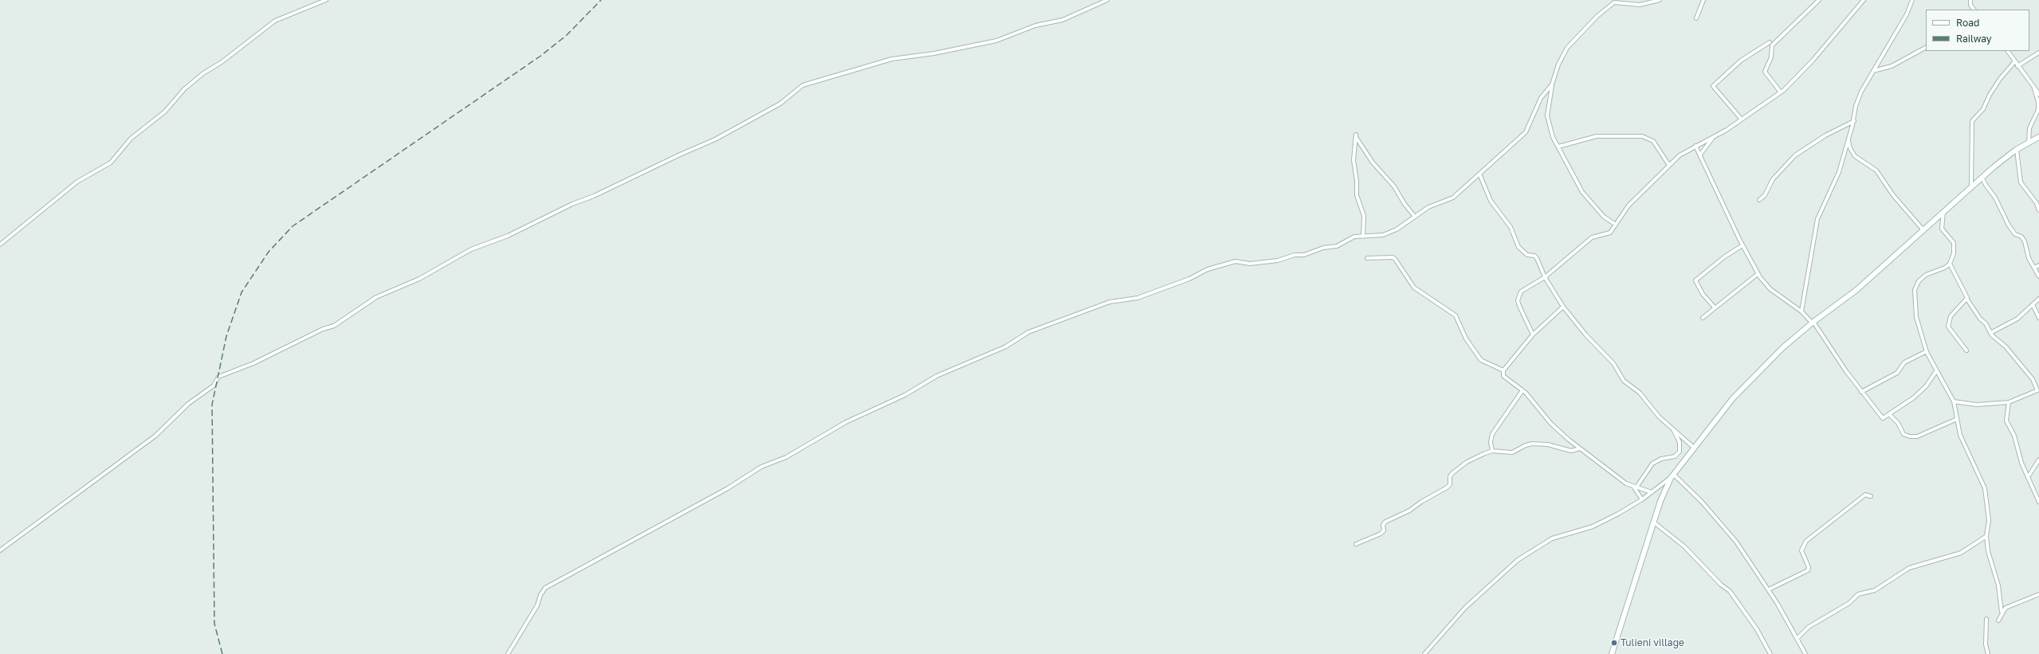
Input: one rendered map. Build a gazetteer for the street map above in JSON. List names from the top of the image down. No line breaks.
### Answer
{"places":["Tulieni village"],"legend":["Road","Railway"]}
